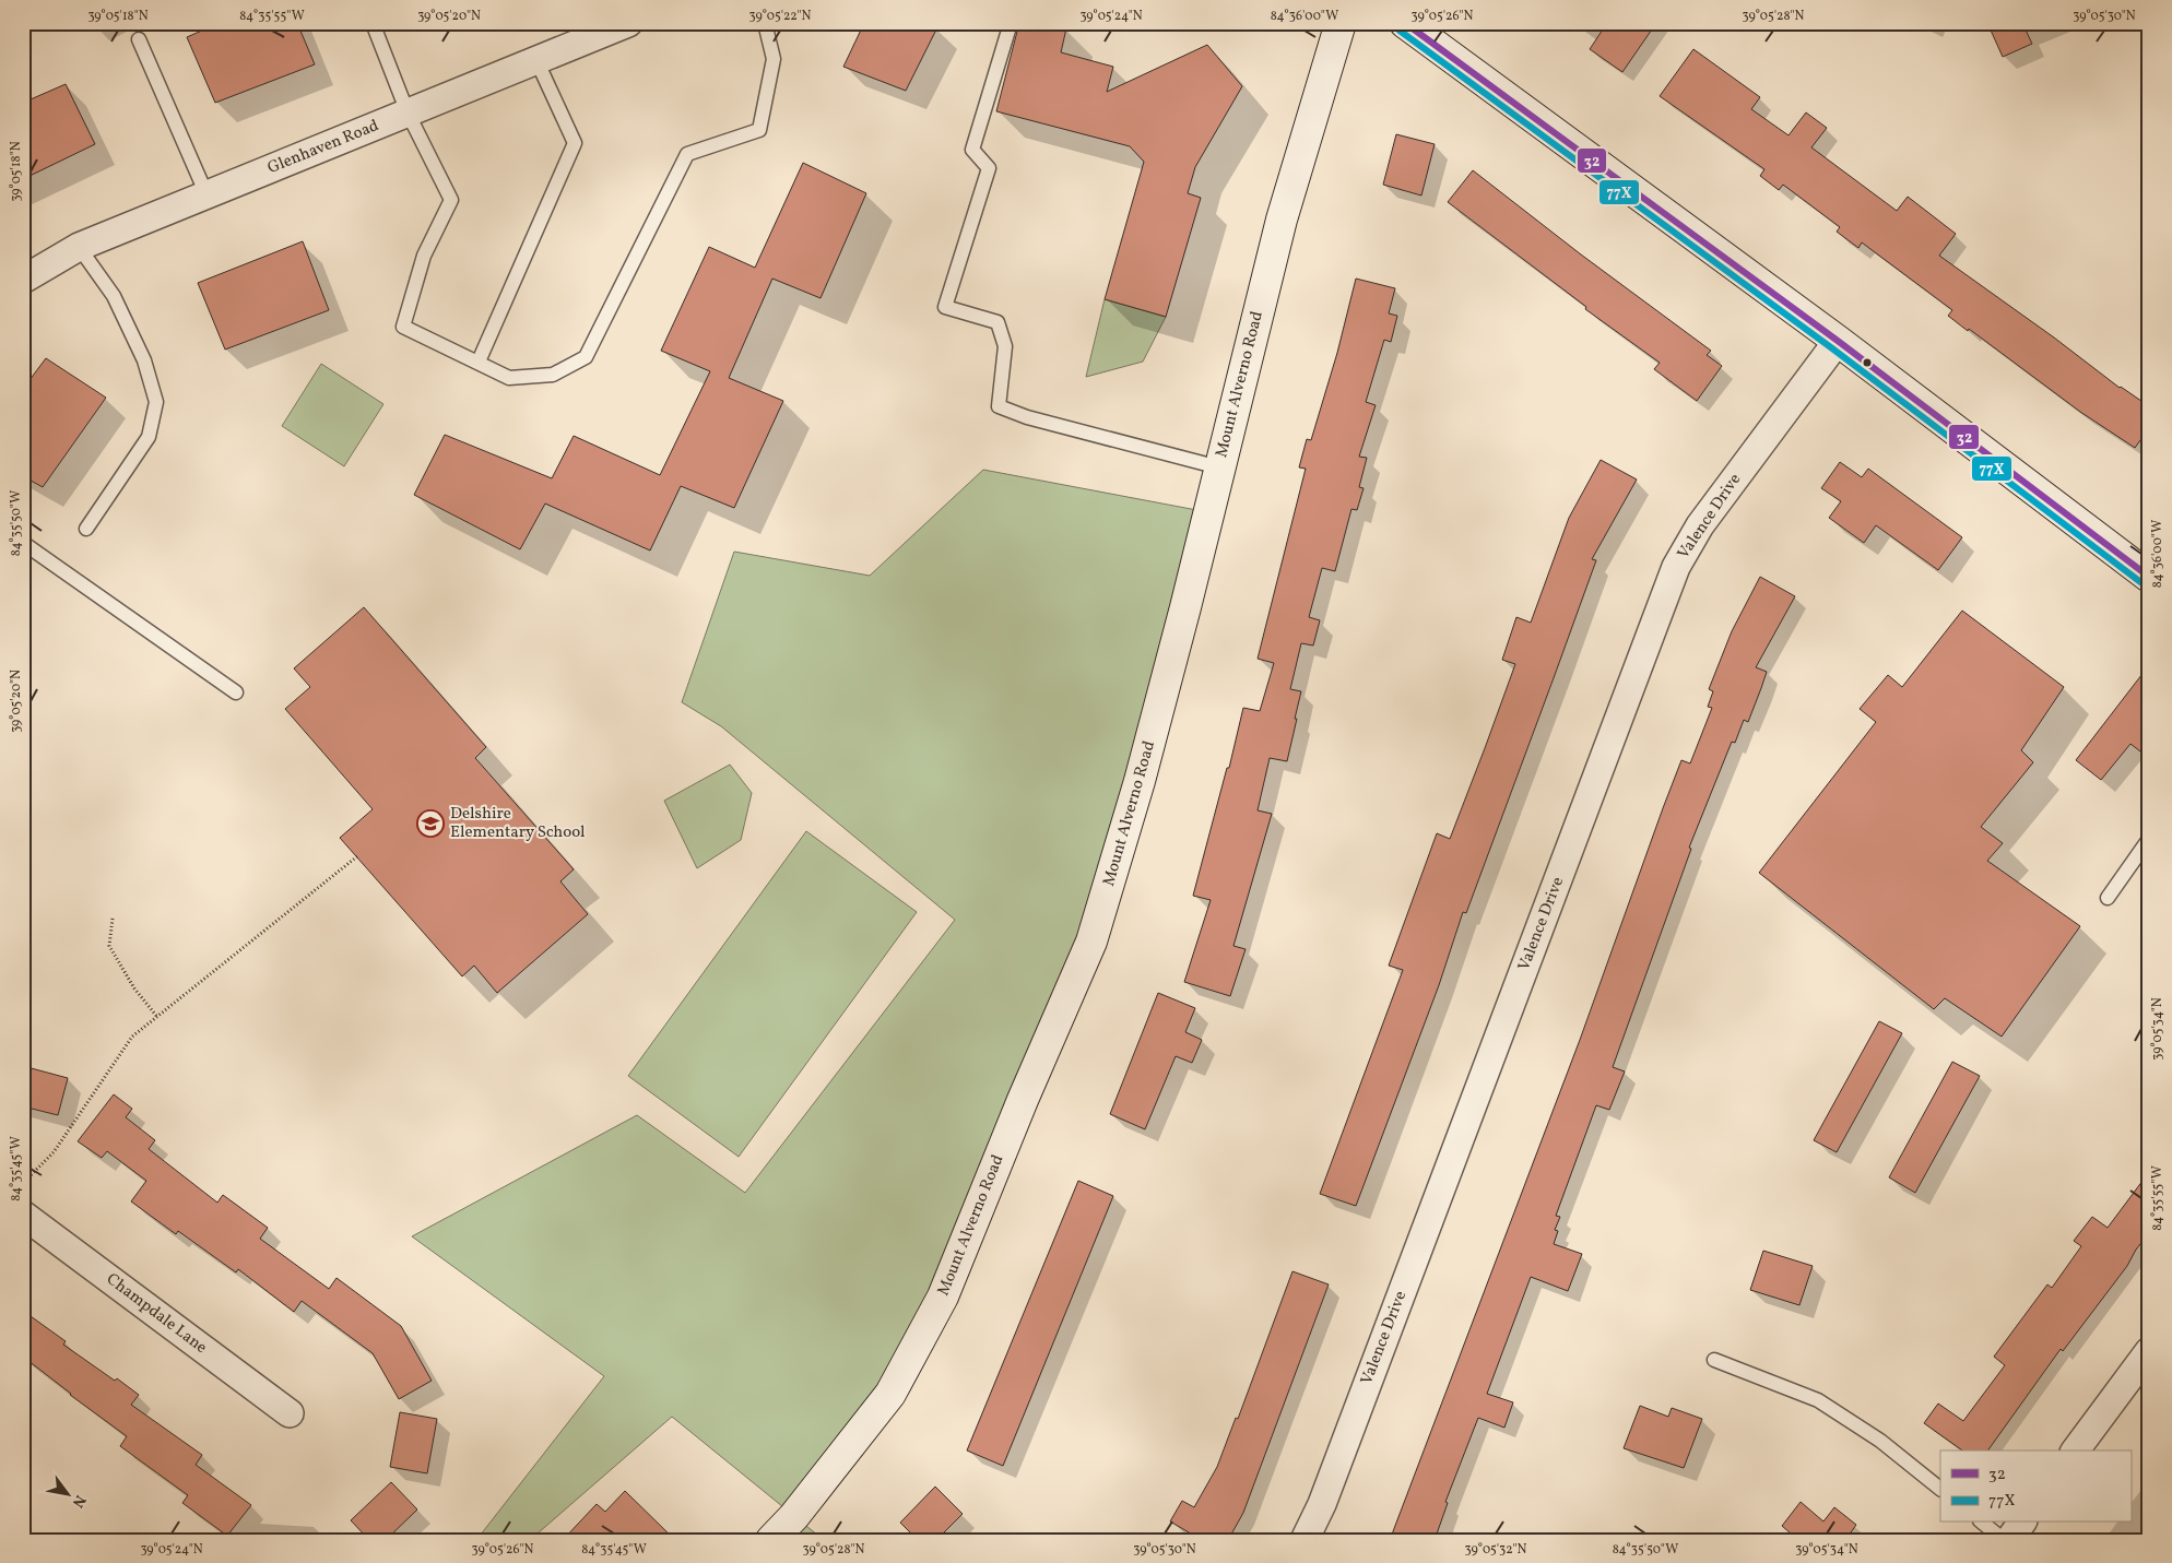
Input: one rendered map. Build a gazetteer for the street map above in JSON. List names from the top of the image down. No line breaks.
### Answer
{"streets":{"street":["Glenhaven Road","Mount Alverno Road","Valence Drive","Champdale Lane"]},"places":{"school or university":["Delshire Elementary School"]},"lines":["transit line 32","transit line 77X"],"legend":["32","77X"],"north":"bottom right","coordinates":["39°05'18\"N","84°35'55\"W","39°05'20\"N","39°05'22\"N","39°05'24\"N","84°36'00\"W","39°05'26\"N","39°05'28\"N","39°05'30\"N","84°35'50\"W","39°05'34\"N","84°35'45\"W","39°05'32\"N"]}
